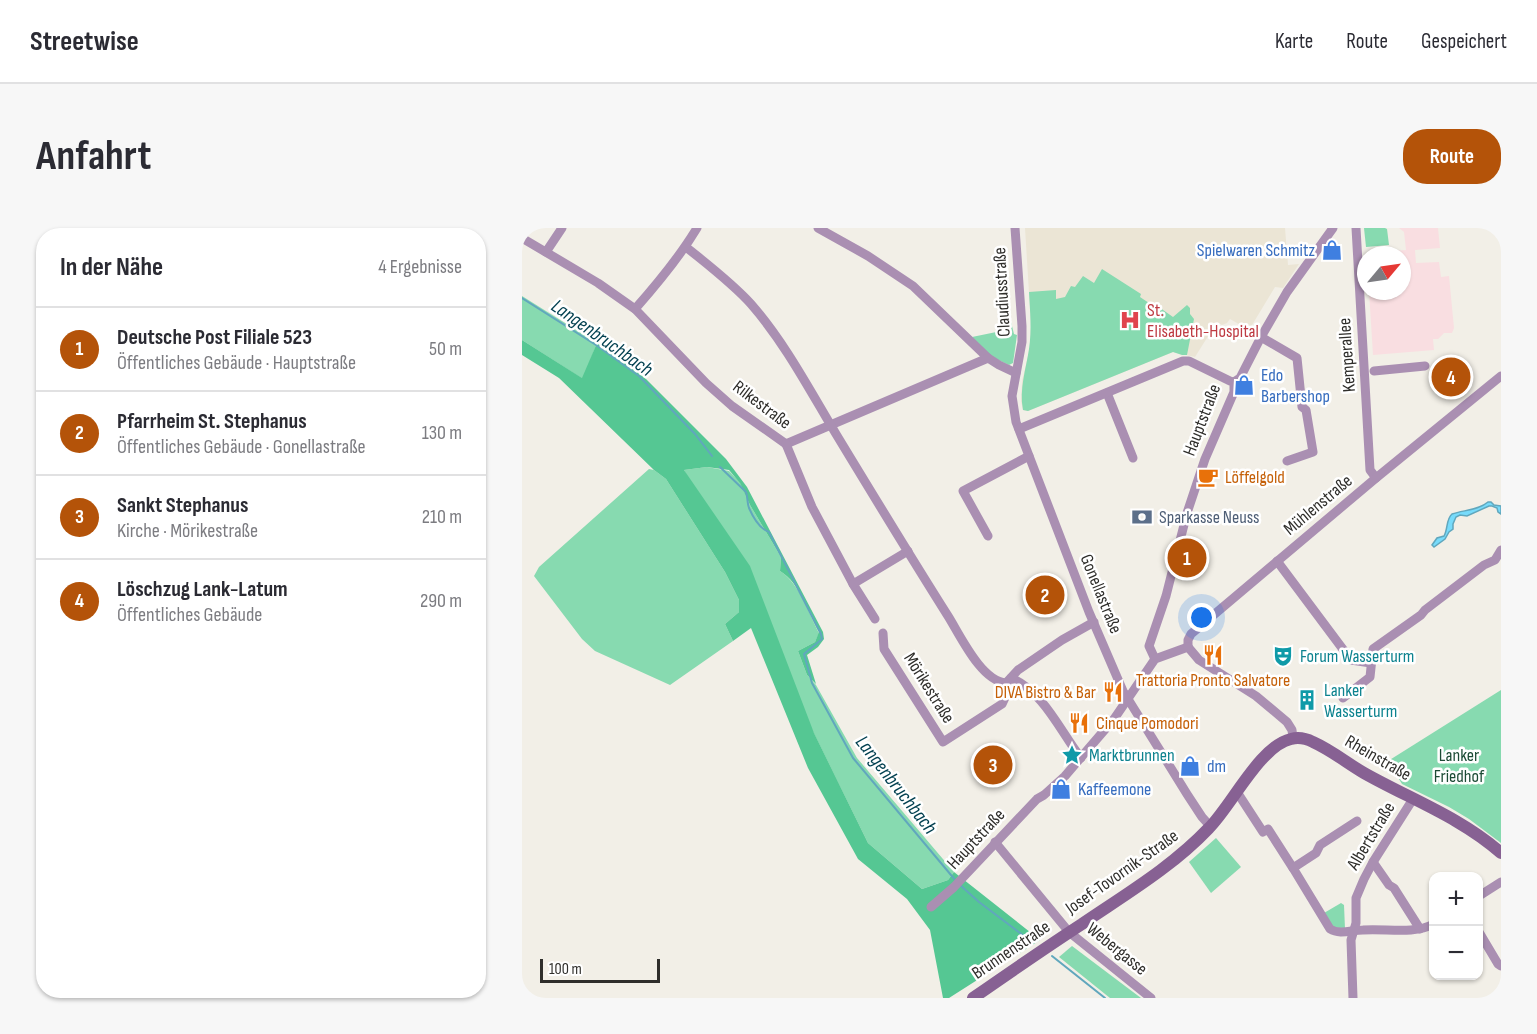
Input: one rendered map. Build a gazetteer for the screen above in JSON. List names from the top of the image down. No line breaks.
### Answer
{"streets":{"street":["Claudiusstraße","Kemperallee","Rilkestraße","Hauptstraße","Mühlenstraße","Gonellastraße","Mörikestraße","Rheinstraße","Albertstraße","Josef-Tovornik-Straße","Webergasse","Brunnenstraße"]},"crossings":[["Claudiusstraße","Gonellastraße"],["Kemperallee","Mühlenstraße"],["Hauptstraße","Gonellastraße"],["Hauptstraße","Webergasse"],["Gonellastraße","Josef-Tovornik-Straße"],["Rheinstraße","Albertstraße"],["Rheinstraße","Josef-Tovornik-Straße"],["Josef-Tovornik-Straße","Webergasse"],["Josef-Tovornik-Straße","Brunnenstraße"],["Webergasse","Brunnenstraße"]],"water":["Langenbruchbach"],"parks":["Lanker Friedhof"],"places":{"shop":["Spielwaren Schmitz","Edo Barbershop","dm","Kaffeemone"],"hospital":["St. Elisabeth-Hospital"],"cafe":["Löffelgold"],"bank":["Sparkasse Neuss"],"restaurant":["Trattoria Pronto Salvatore","DIVA Bistro & Bar","Cinque Pomodori"],"theatre":["Forum Wasserturm"],"building":["Lanker Wasserturm"],"place":["Marktbrunnen"]},"scale_bar":"100 m","north":"top right","page":{"header":"Streetwise","nav":["Karte","Route","Gespeichert"],"buttons":"Route","title":"Anfahrt","heading":["In der Nähe","4 Ergebnisse"],"list":[{"mark":"1","name":"Deutsche Post Filiale 523","note":"Öffentliches Gebäude · Hauptstraße","value":"50 m"},{"mark":"2","name":"Pfarrheim St. Stephanus","note":"Öffentliches Gebäude · Gonellastraße","value":"130 m"},{"mark":"3","name":"Sankt Stephanus","note":"Kirche · Mörikestraße","value":"210 m"},{"mark":"4","name":"Löschzug Lank-Latum","note":"Öffentliches Gebäude","value":"290 m"}],"pins":["4","1","2","3"],"map_buttons":["+","−"],"scale":"100 m"}}
